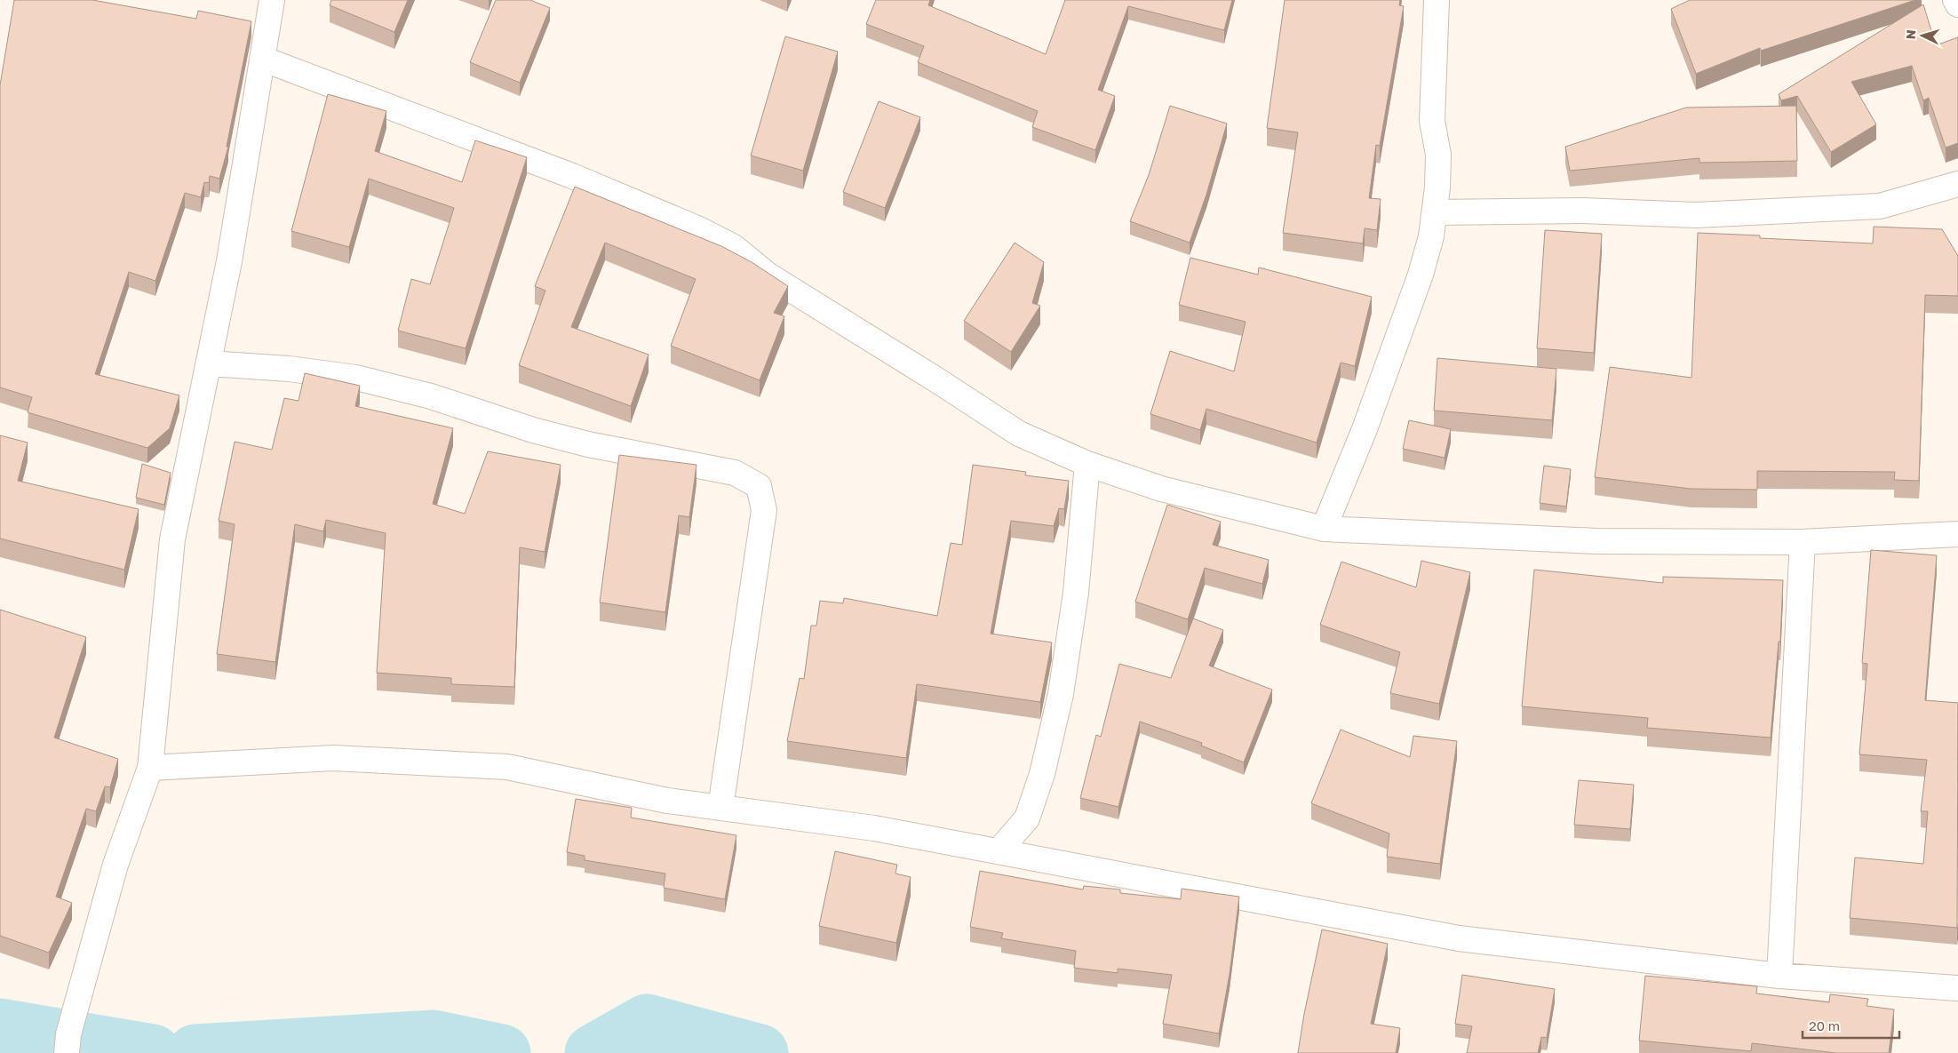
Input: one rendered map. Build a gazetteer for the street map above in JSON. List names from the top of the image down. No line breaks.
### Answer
{"scale_bar":"20 m","north":"left"}
